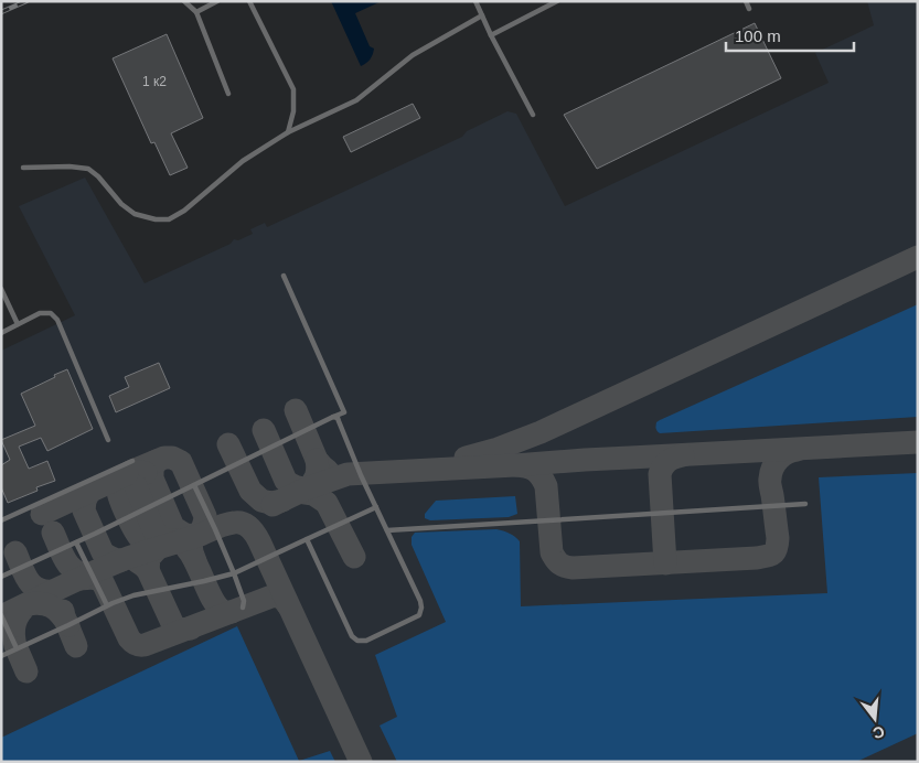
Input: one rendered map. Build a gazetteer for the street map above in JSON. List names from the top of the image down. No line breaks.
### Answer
{"house_numbers":["1 к2"],"scale_bar":"100 m","north":"bottom"}
